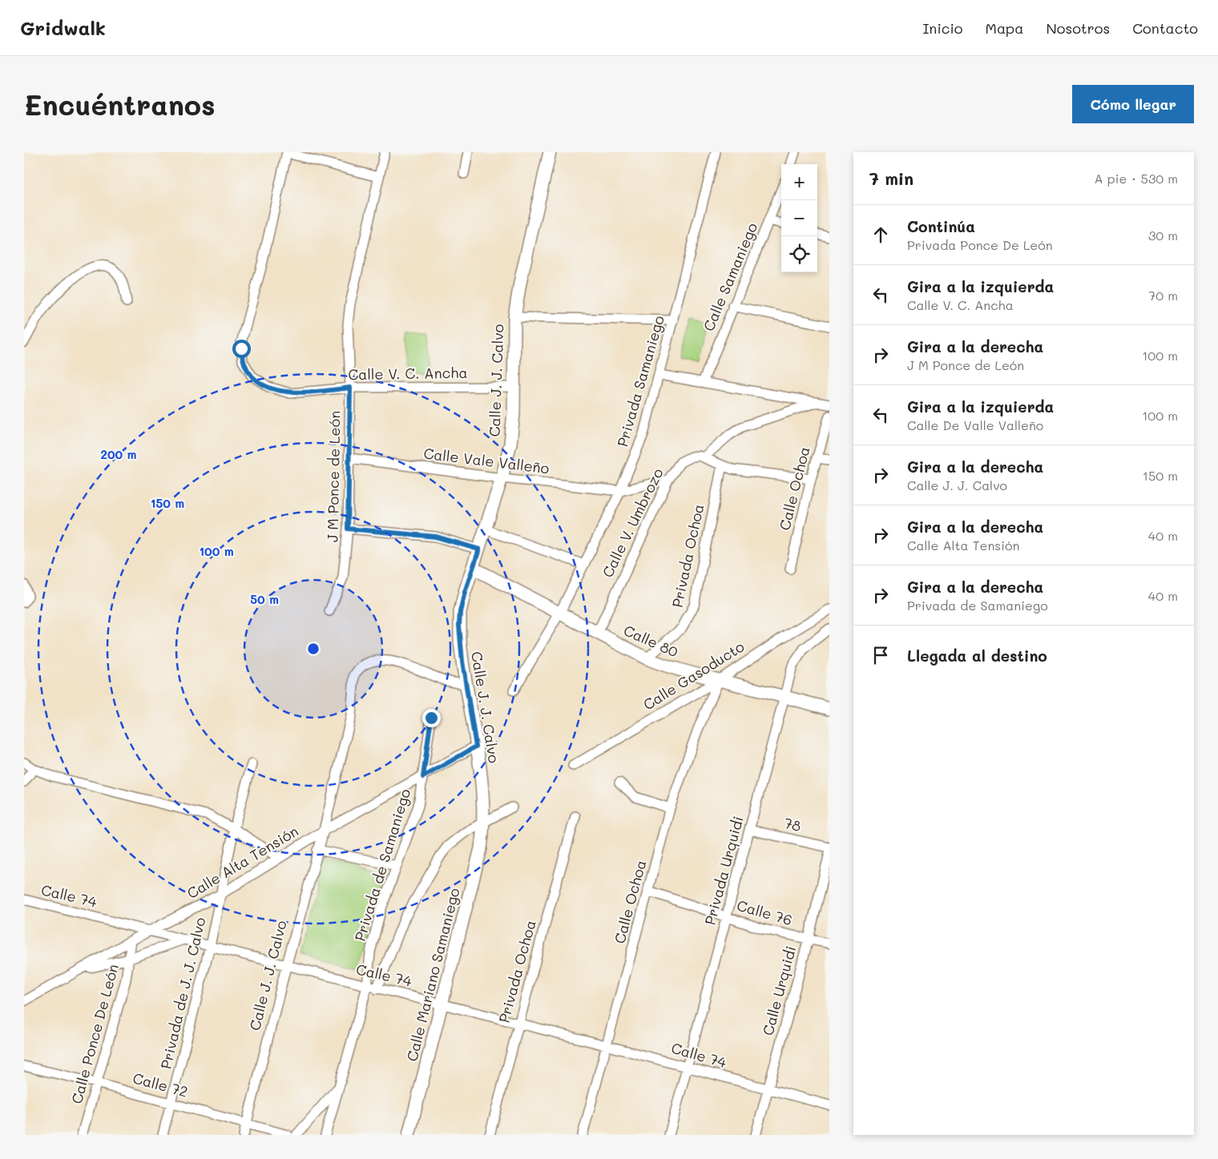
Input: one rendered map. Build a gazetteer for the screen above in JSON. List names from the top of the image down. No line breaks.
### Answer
{"streets":{"street":["Calle Samaniego","Calle V. C. Ancha","Calle J. J. Calvo","Privada Samaniego","Calle Vale Valleño","J M Ponce de León","Calle Ochoa","Calle V. Umbrozo","Privada Ochoa","Calle 80","Calle Gasoducto","78","Calle Alta Tensión","Privada de Samaniego","Privada Urquidi","Calle 74","Calle 76","Calle Mariano Samaniego","Calle Urquidi","Privada de J. J. Calvo","Calle Ponce De León","Calle 72"]},"crossings":[["Calle V. C. Ancha","Calle J. J. Calvo"],["Calle V. C. Ancha","J M Ponce de León"],["Calle J. J. Calvo","Calle Vale Valleño"],["Calle J. J. Calvo","Calle 80"],["Calle J. J. Calvo","Calle Alta Tensión"],["Calle J. J. Calvo","Privada de Samaniego"],["Calle J. J. Calvo","Calle 74"],["Calle J. J. Calvo","Calle Mariano Samaniego"],["Calle J. J. Calvo","Calle 72"],["Privada Samaniego","Calle Vale Valleño"],["Privada Samaniego","Calle 80"],["Calle Vale Valleño","J M Ponce de León"],["Calle Vale Valleño","Calle V. Umbrozo"],["Calle Ochoa","Calle 80"],["Calle Ochoa","Calle Gasoducto"],["Calle Ochoa","Calle 74"],["Calle Ochoa","Calle 76"],["Calle V. Umbrozo","Calle 80"],["Privada Ochoa","Calle 80"],["Privada Ochoa","Calle 74"],["Calle 80","Calle Gasoducto"],["Calle 80","Privada Urquidi"],["78","Privada Urquidi"],["Calle Alta Tensión","Privada de Samaniego"],["Calle Alta Tensión","Calle 74"],["Calle Alta Tensión","Privada de J. J. Calvo"],["Calle Alta Tensión","Calle Ponce De León"],["Privada de Samaniego","Calle 74"],["Privada de Samaniego","Calle Mariano Samaniego"],["Privada Urquidi","Calle 74"],["Privada Urquidi","Calle 76"],["Calle 74","Calle Mariano Samaniego"],["Calle 74","Calle Urquidi"],["Calle 74","Privada de J. J. Calvo"],["Calle 76","Calle Urquidi"],["Privada de J. J. Calvo","Calle 72"],["Calle Ponce De León","Calle 72"]],"page":{"header":"Gridwalk","nav":["Inicio","Mapa","Nosotros","Contacto"],"buttons":"Cómo llegar","title":"Encuéntranos","heading":["7 min","A pie · 530 m"],"map_buttons":["+","−"],"list":[["Continúa","Privada Ponce De León","30 m"],["Gira a la izquierda","Calle V. C. Ancha","70 m"],["Gira a la derecha","J M Ponce de León","100 m"],["Gira a la izquierda","Calle De Valle Valleño","100 m"],["Gira a la derecha","Calle J. J. Calvo","150 m"],["Gira a la derecha","Calle Alta Tensión","40 m"],["Gira a la derecha","Privada de Samaniego","40 m"],"Llegada al destino"]},"rings":["200 m","150 m","100 m","50 m"]}
